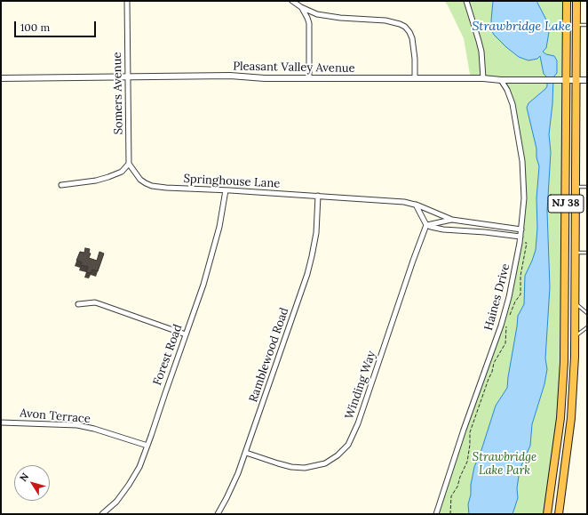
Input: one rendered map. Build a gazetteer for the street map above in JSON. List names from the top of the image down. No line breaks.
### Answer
{"streets":{"highway":["NJ 38"],"street":["Pleasant Valley Avenue","Somers Avenue","Springhouse Lane","Haines Drive","Forest Road","Ramblewood Road","Winding Way","Avon Terrace"]},"crossings":[["Pleasant Valley Avenue","Somers Avenue"],["Pleasant Valley Avenue","NJ 38"],["Pleasant Valley Avenue","Haines Drive"],["Somers Avenue","Springhouse Lane"],["Springhouse Lane","Haines Drive"],["Springhouse Lane","Forest Road"],["Springhouse Lane","Ramblewood Road"],["Springhouse Lane","Winding Way"],["Forest Road","Avon Terrace"],["Ramblewood Road","Winding Way"]],"water":["Strawbridge Lake"],"parks":["Strawbridge Lake Park"],"scale_bar":"100 m","north":"top left"}
